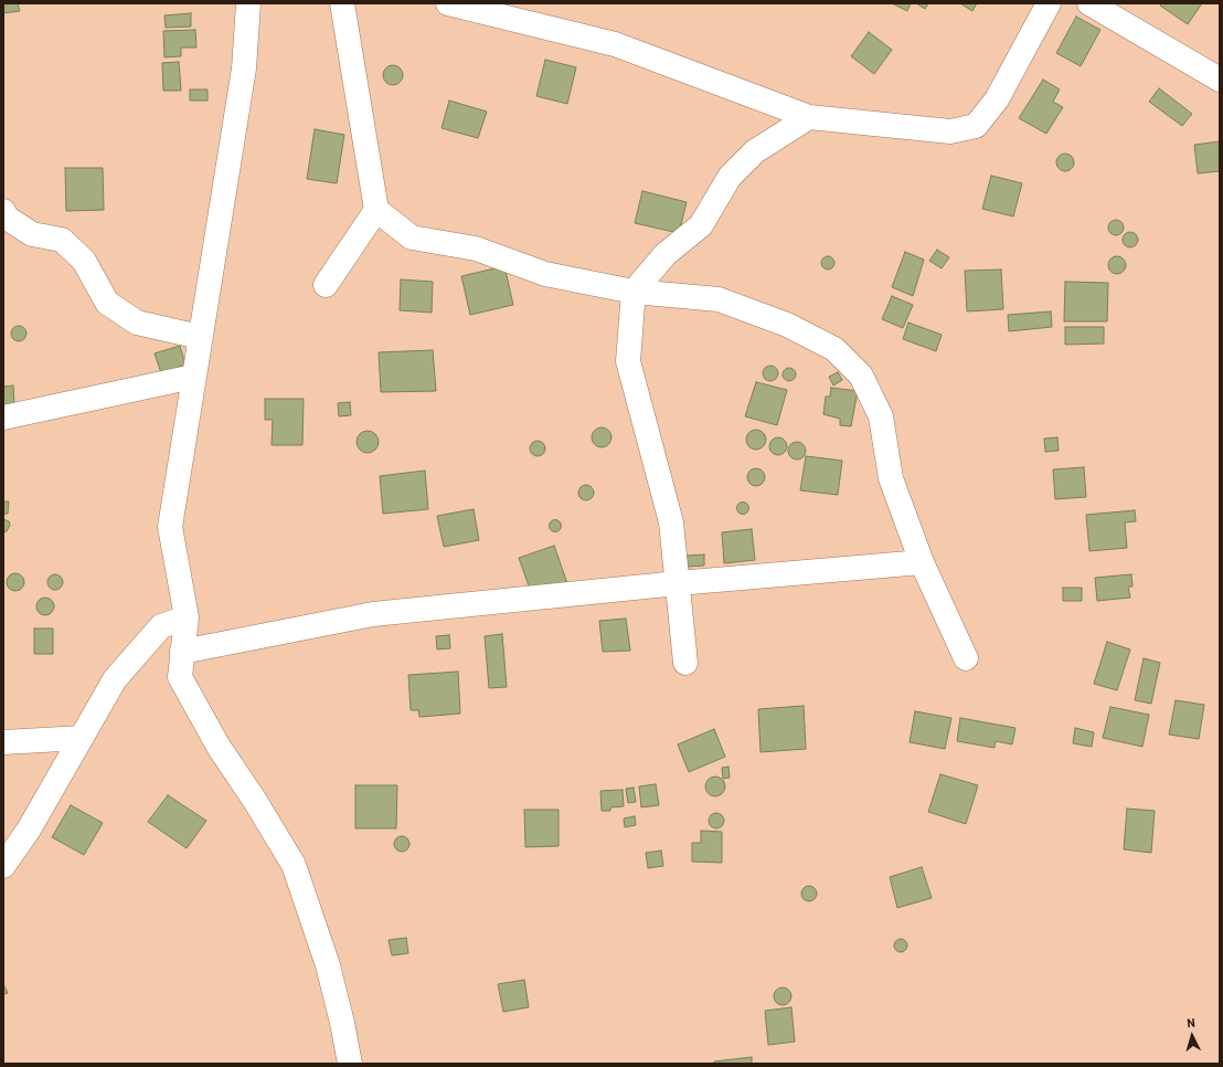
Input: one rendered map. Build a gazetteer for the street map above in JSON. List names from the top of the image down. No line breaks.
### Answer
{"north":"top"}
